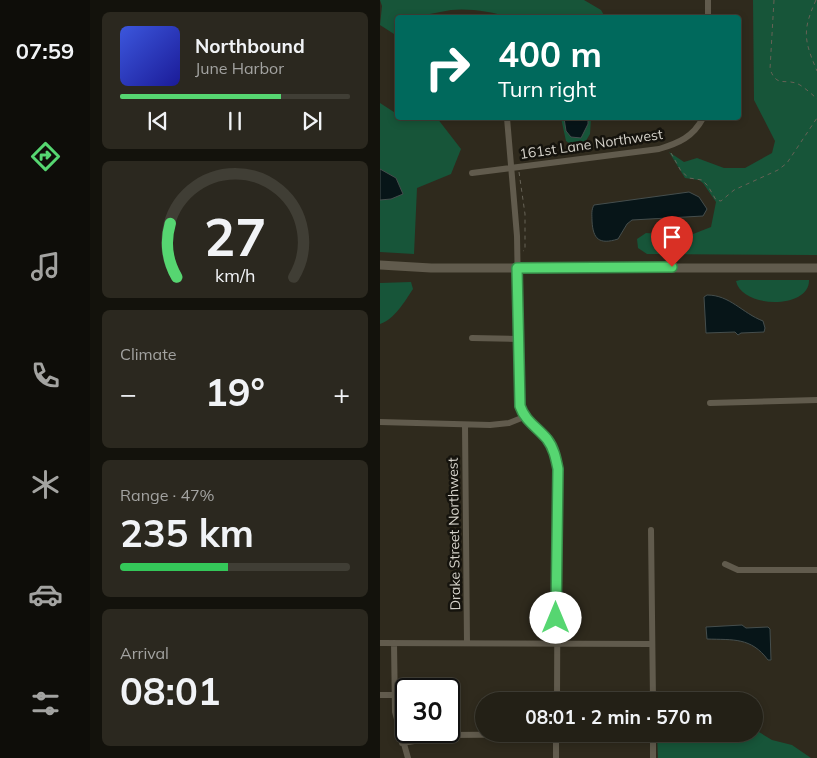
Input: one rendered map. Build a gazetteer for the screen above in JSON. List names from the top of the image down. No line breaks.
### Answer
{"streets":{"street":["161st Lane Northwest","Drake Street Northwest"]},"page":{"tabs":"07:59","turn":["400 m","Turn right"],"song":["Northbound","June Harbor"],"tile":["Climate",["Range · 47%","235 km"],["Arrival","08:01"]],"heat":["−","19°","+"],"limit":"30","trip":"08:01 · 2 min · 570 m","gauge":["27","km/h"]}}
